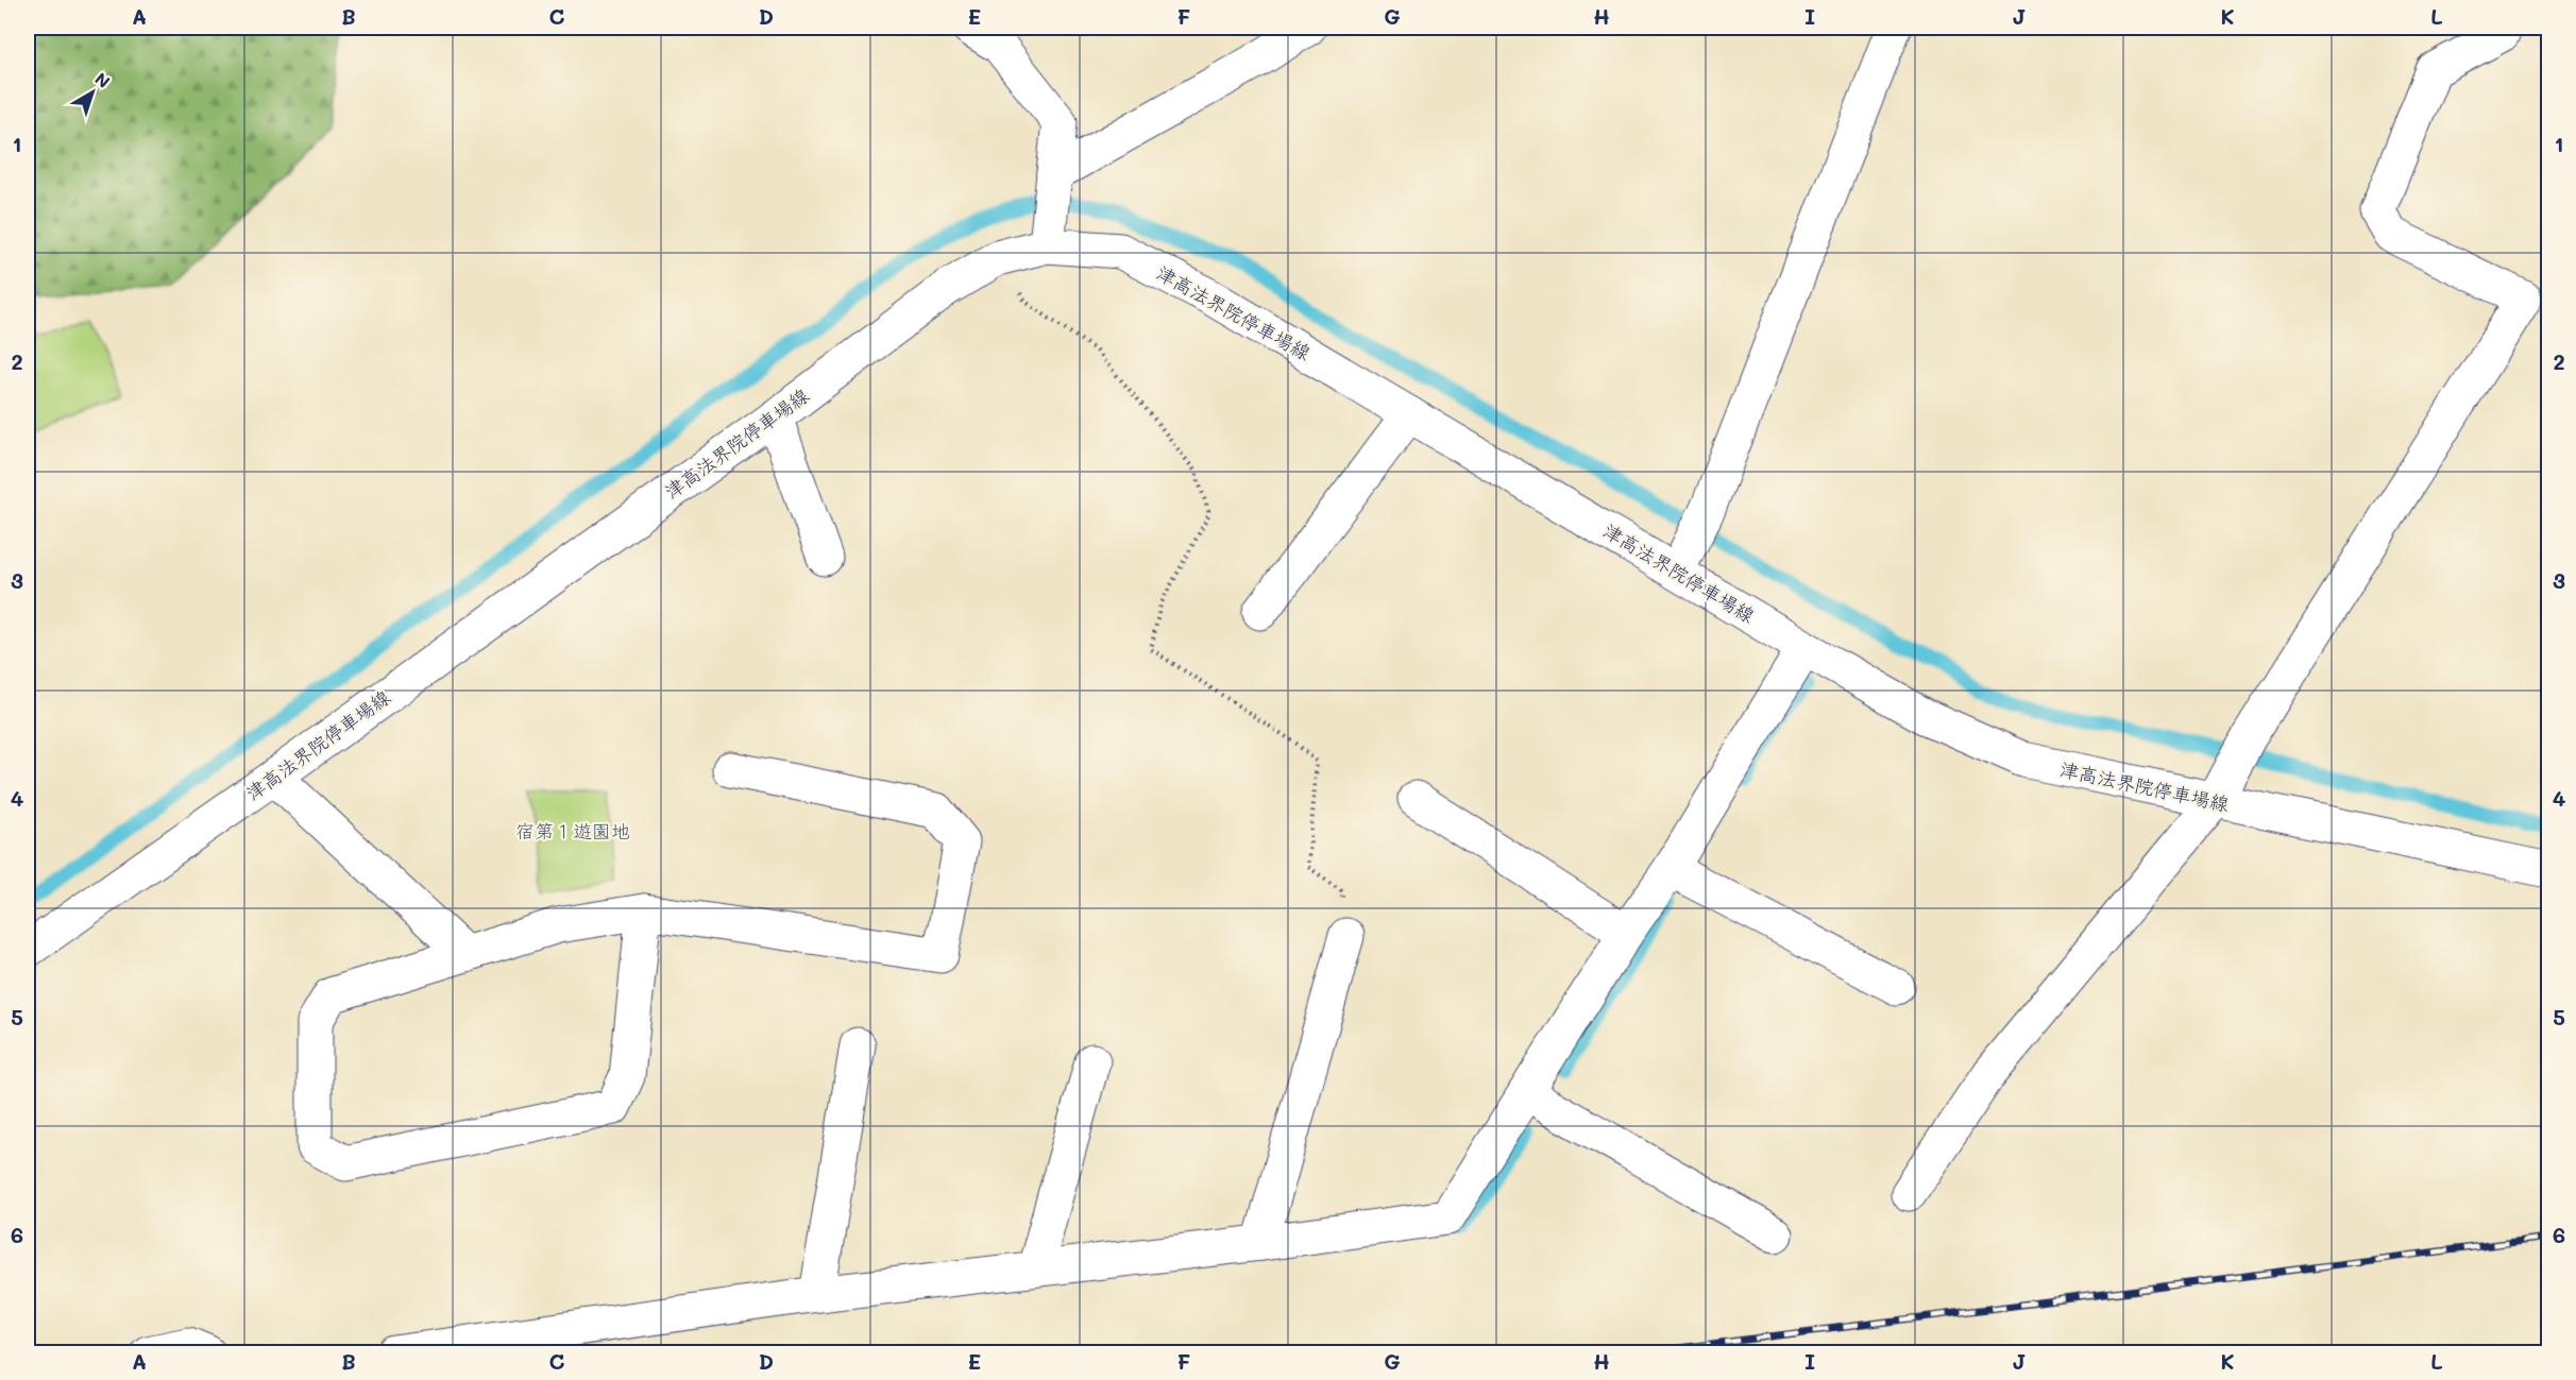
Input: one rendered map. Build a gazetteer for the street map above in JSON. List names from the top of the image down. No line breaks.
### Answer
{"streets":{"street":["津高法界院停車場線"]},"parks":["宿第１遊園地"],"north":"top right","grid":{"columns":["A","B","C","D","E","F","G","H","I","J","K","L"],"rows":["1","2","3","4","5","6"]}}
